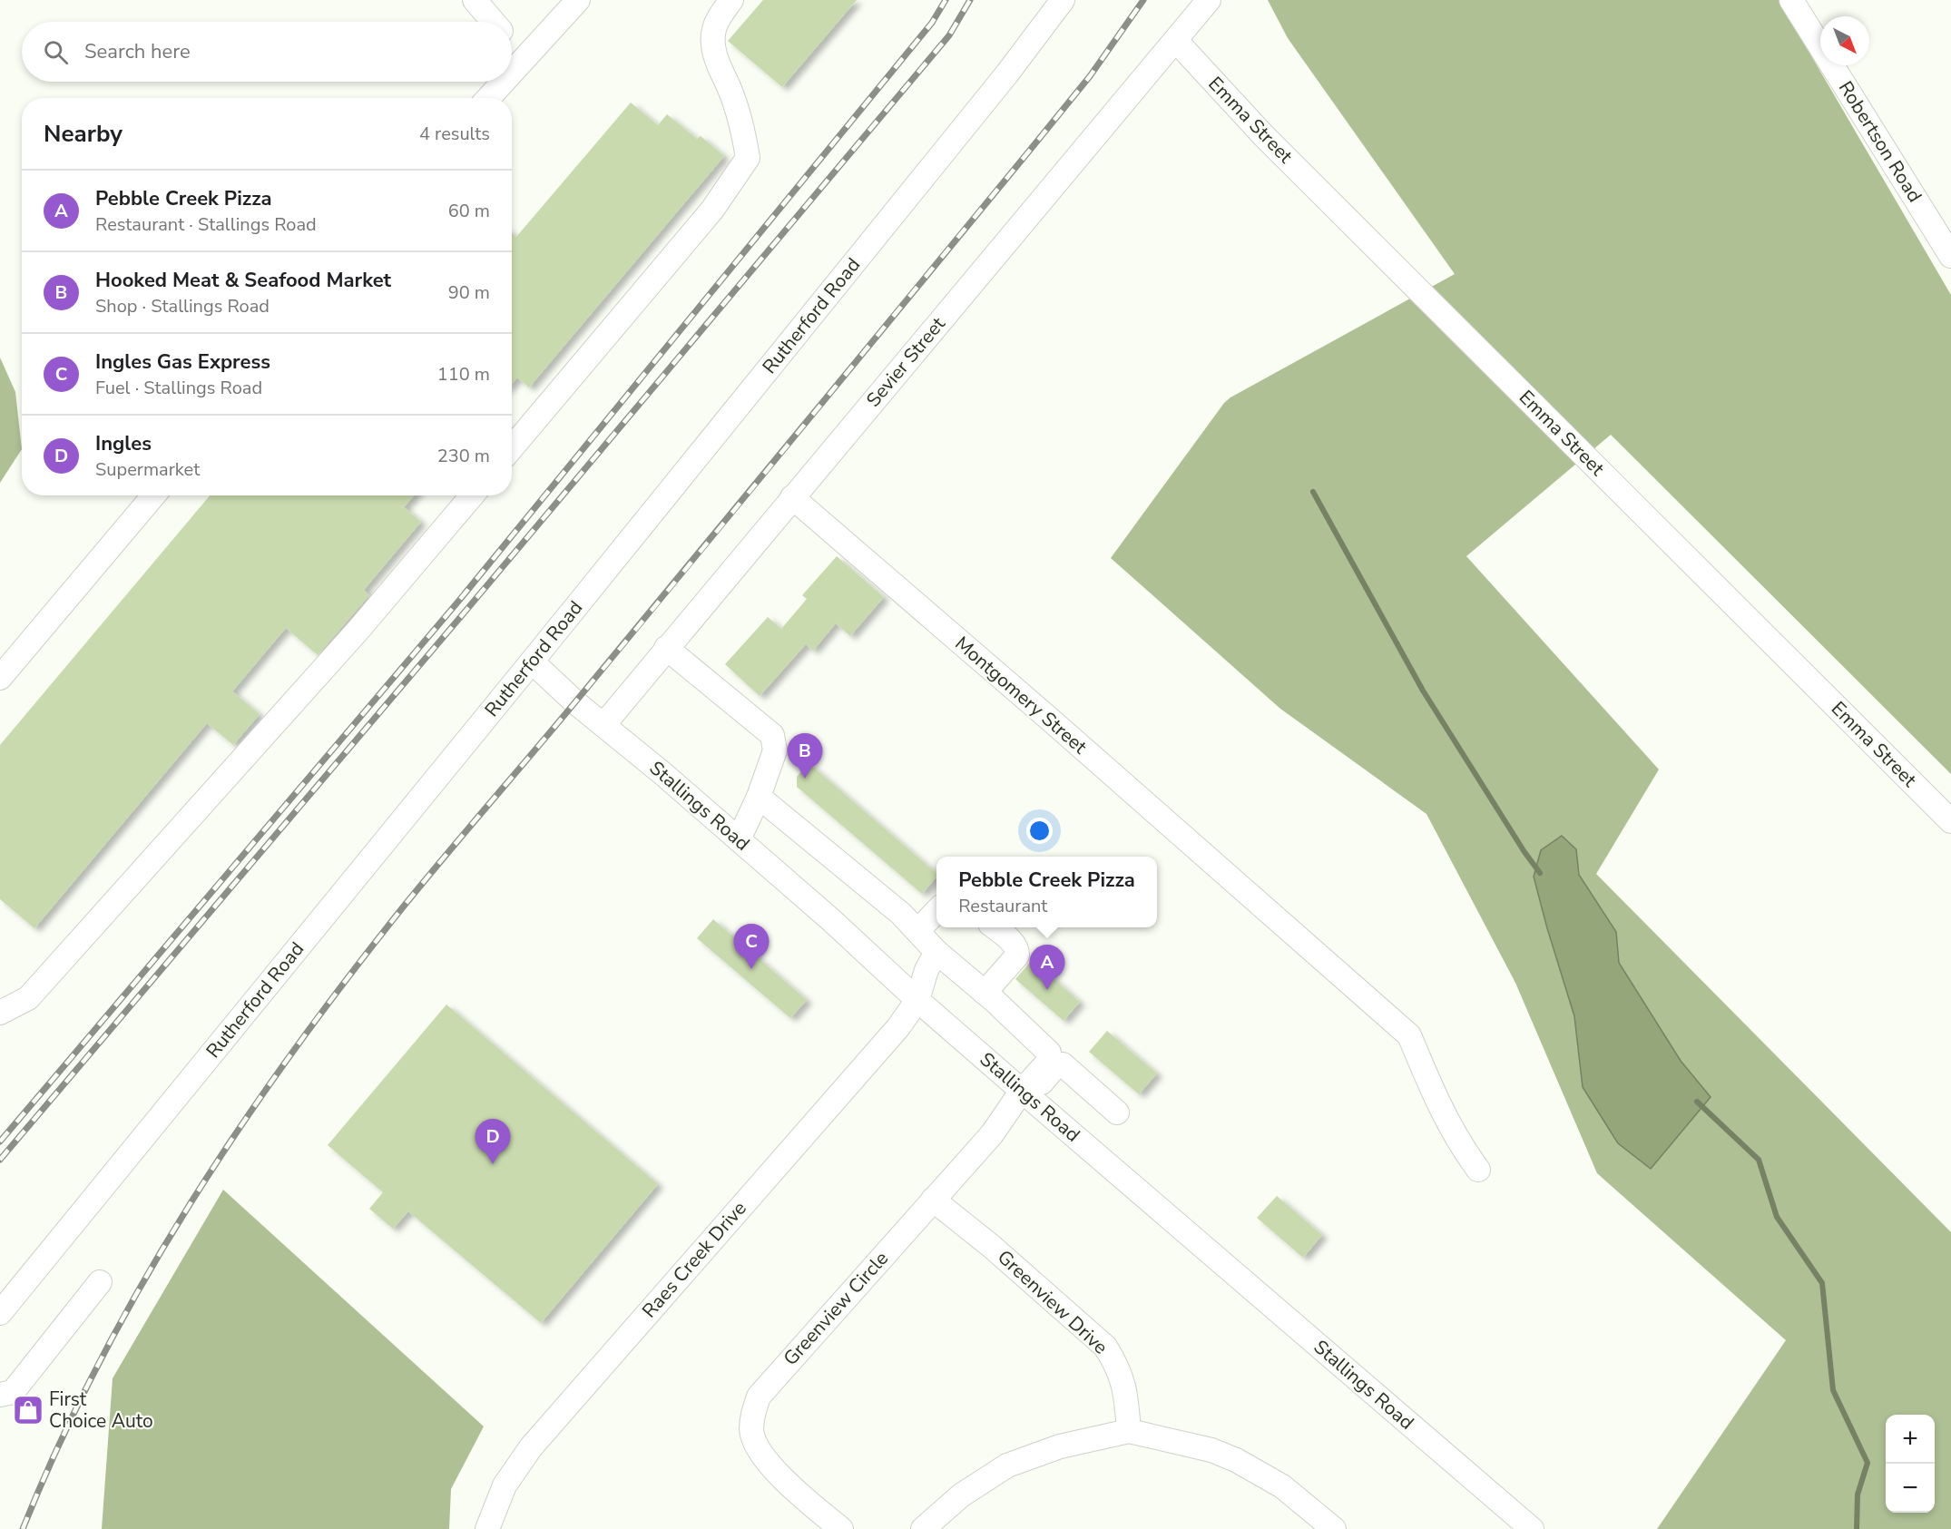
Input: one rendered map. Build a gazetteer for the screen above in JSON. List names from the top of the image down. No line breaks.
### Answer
{"streets":{"street":["Emma Street","Robertson Road","Rutherford Road","Sevier Street","Montgomery Street","Stallings Road","Raes Creek Drive","Greenview Drive","Greenview Circle"]},"crossings":[["Emma Street","Sevier Street"],["Rutherford Road","Stallings Road"],["Sevier Street","Montgomery Street"],["Sevier Street","Stallings Road"],["Stallings Road","Raes Creek Drive"],["Stallings Road","Greenview Circle"],["Greenview Drive","Greenview Circle"]],"places":{"shop":["First Choice Auto"]},"north":"bottom right","page":{"search":"Search here","heading":["Nearby","4 results"],"list":[{"mark":"A","name":"Pebble Creek Pizza","note":"Restaurant · Stallings Road","value":"60 m"},{"mark":"B","name":"Hooked Meat & Seafood Market","note":"Shop · Stallings Road","value":"90 m"},{"mark":"C","name":"Ingles Gas Express","note":"Fuel · Stallings Road","value":"110 m"},{"mark":"D","name":"Ingles","note":"Supermarket","value":"230 m"}],"pins":["B","C","A","D"],"popup":["Pebble Creek Pizza","Restaurant"],"map_buttons":["+","−"]}}
